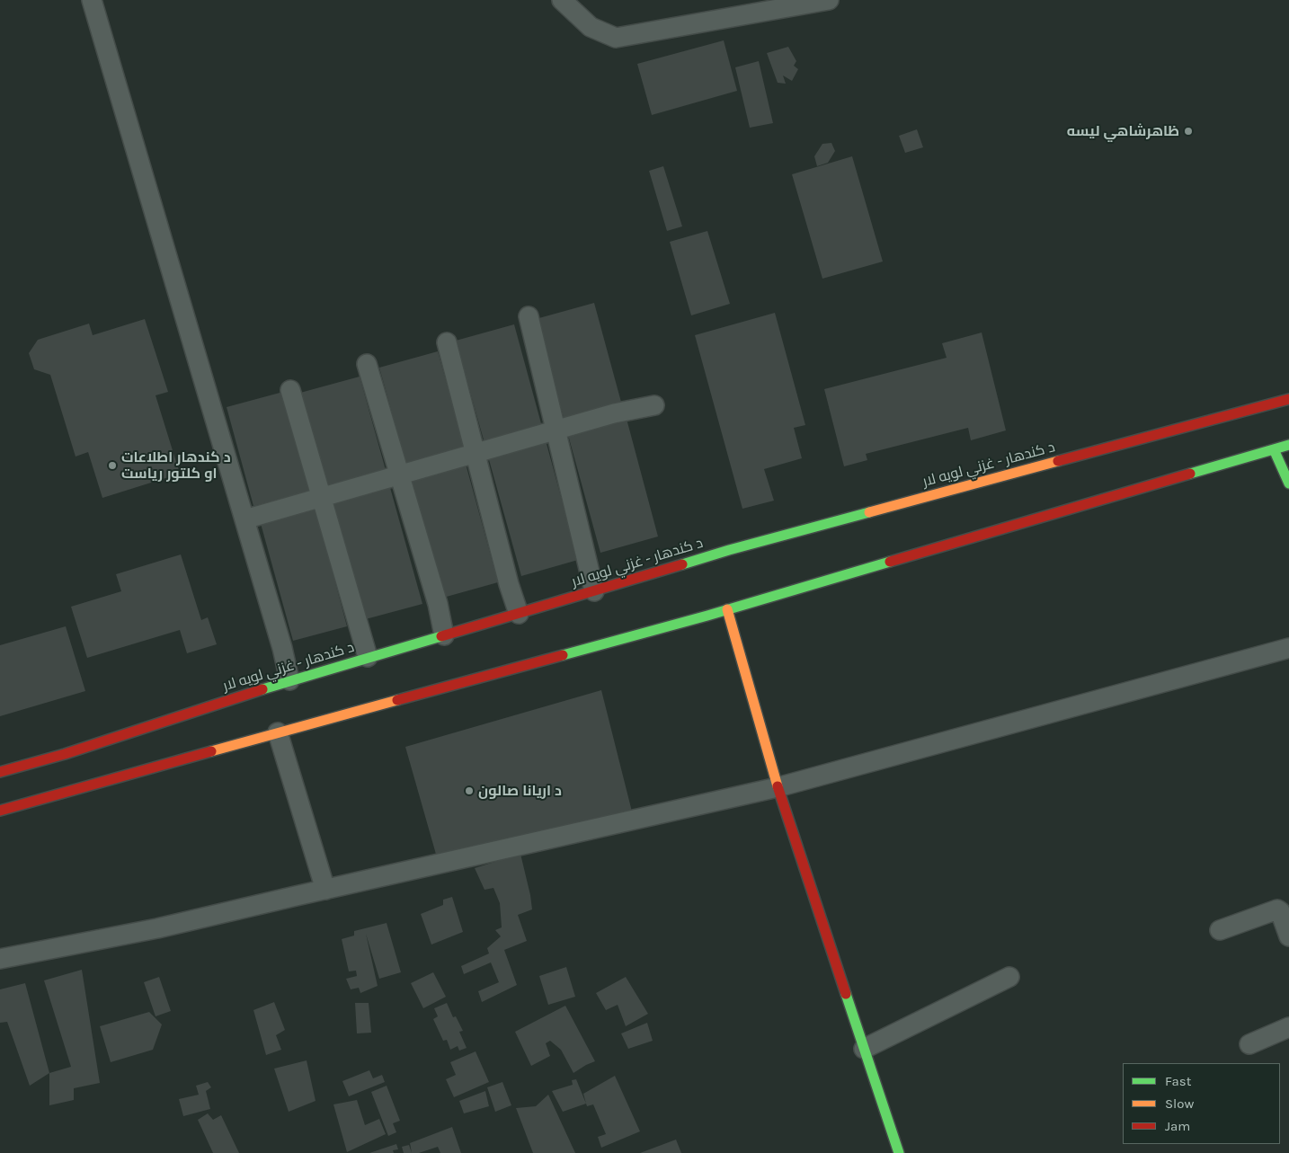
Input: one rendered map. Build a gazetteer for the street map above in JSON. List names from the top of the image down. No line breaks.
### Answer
{"streets":{"main road":["د کندهار - غزني لويه لار"]},"places":["ظاهرشاهي لیسه","د کندهار اطلاعات او کلتور رياست","د اریانا صالون"],"legend":["Fast","Slow","Jam"]}
